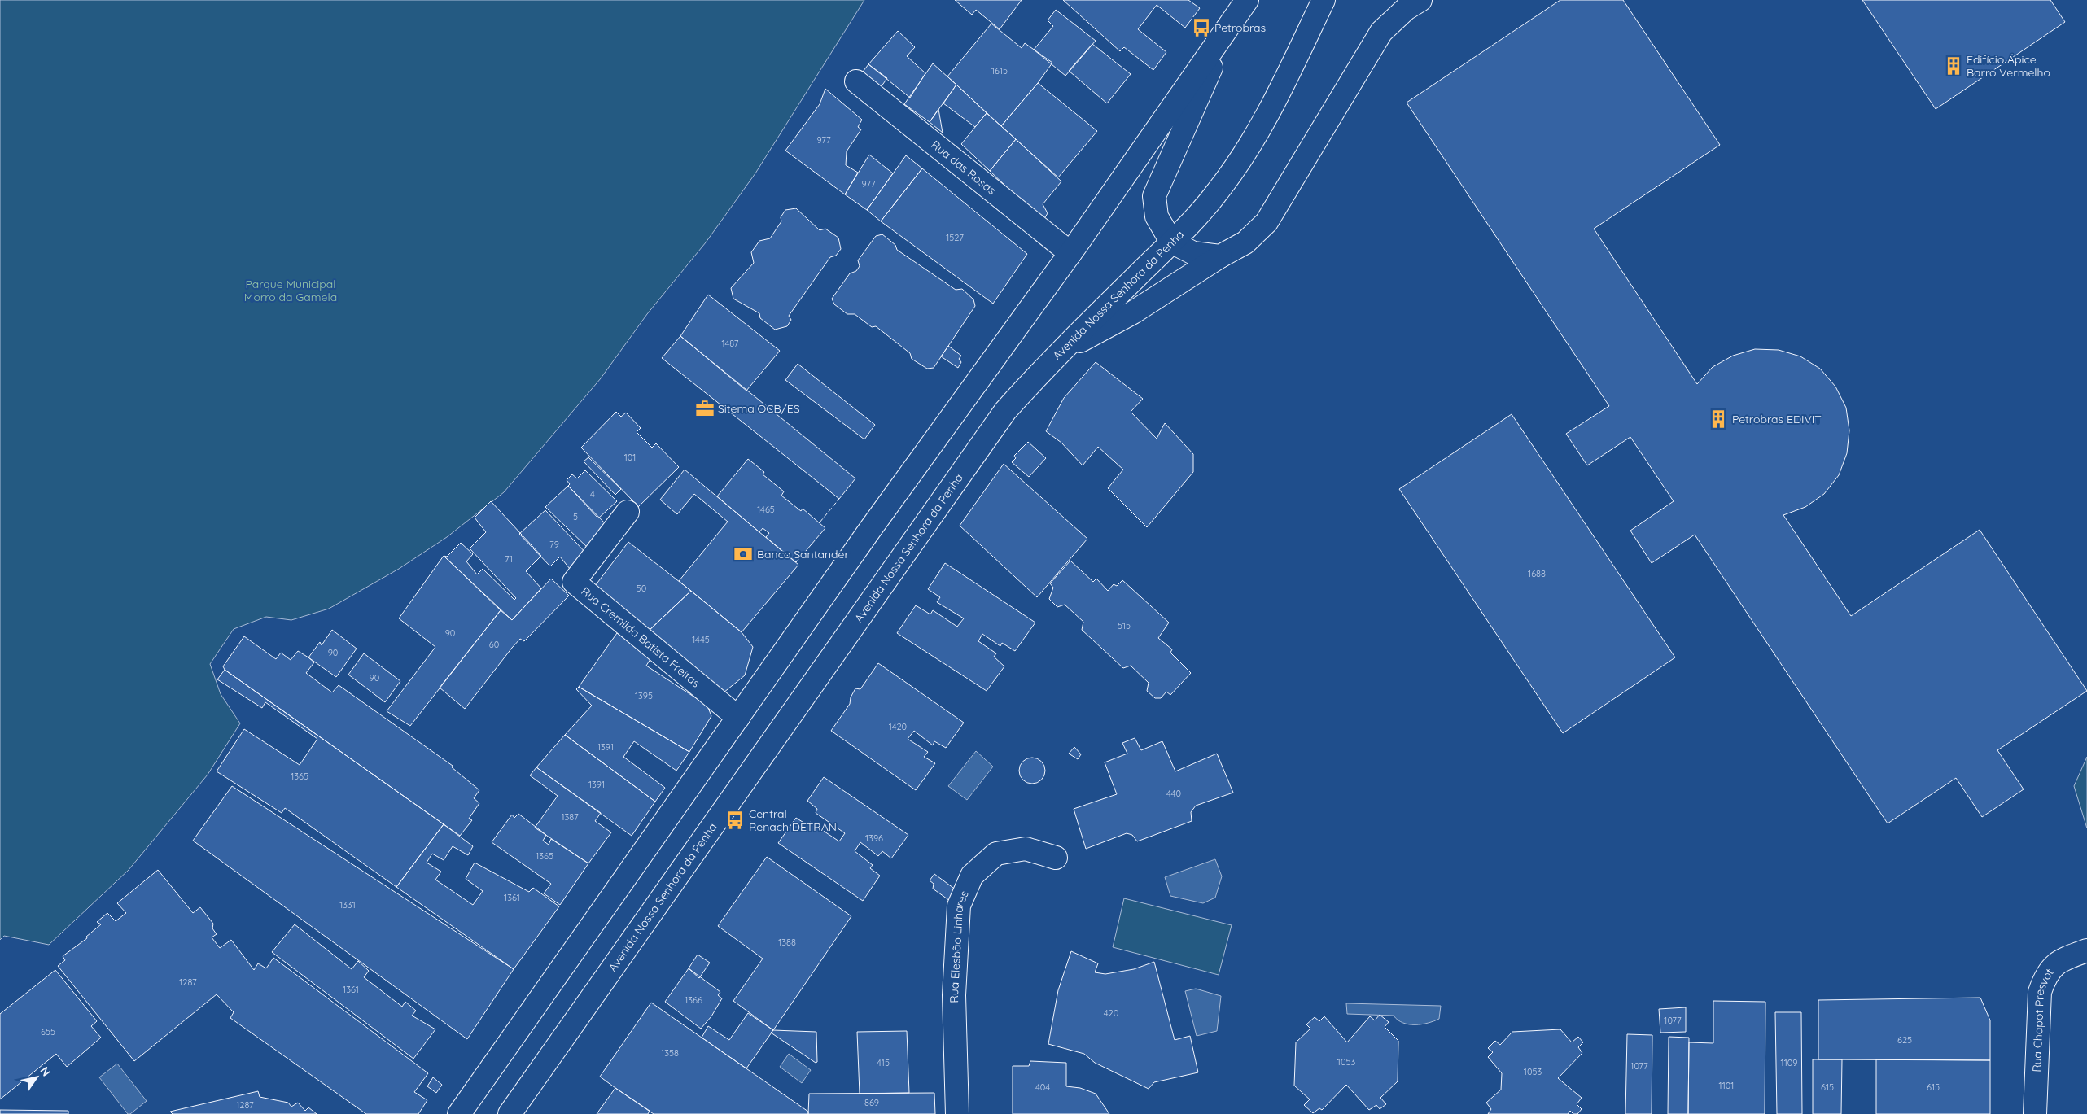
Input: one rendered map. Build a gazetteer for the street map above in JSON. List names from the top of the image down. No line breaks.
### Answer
{"streets":{"main road":["Rua das Rosas","Avenida Nossa Senhora da Penha","Rua Cremilda Batista Freitas","Rua Elesbão Linhares","Rua Chapot Presvot"]},"parks":["Parque Municipal Morro da Gamela"],"places":{"bus stop":["Petrobras","Central Renach DETRAN"],"building":["Edifício Ápice Barro Vermelho","Petrobras EDIVIT"],"office":["Sitema OCB/ES"],"bank":["Banco Santander"]},"house_numbers":["1615","977","977","1527","1487","101","4","1465","5","79","71","1688","50","515","90","1445","60","90","90","1395","1420","1391","1365","1391","440","1387","1396","1365","1361","1331","1388","1287","1361","1366","420","1077","655","625","1358","1053","415","1109","1077","1053","1101","404","615","615","869","1287"],"north":"top right"}
